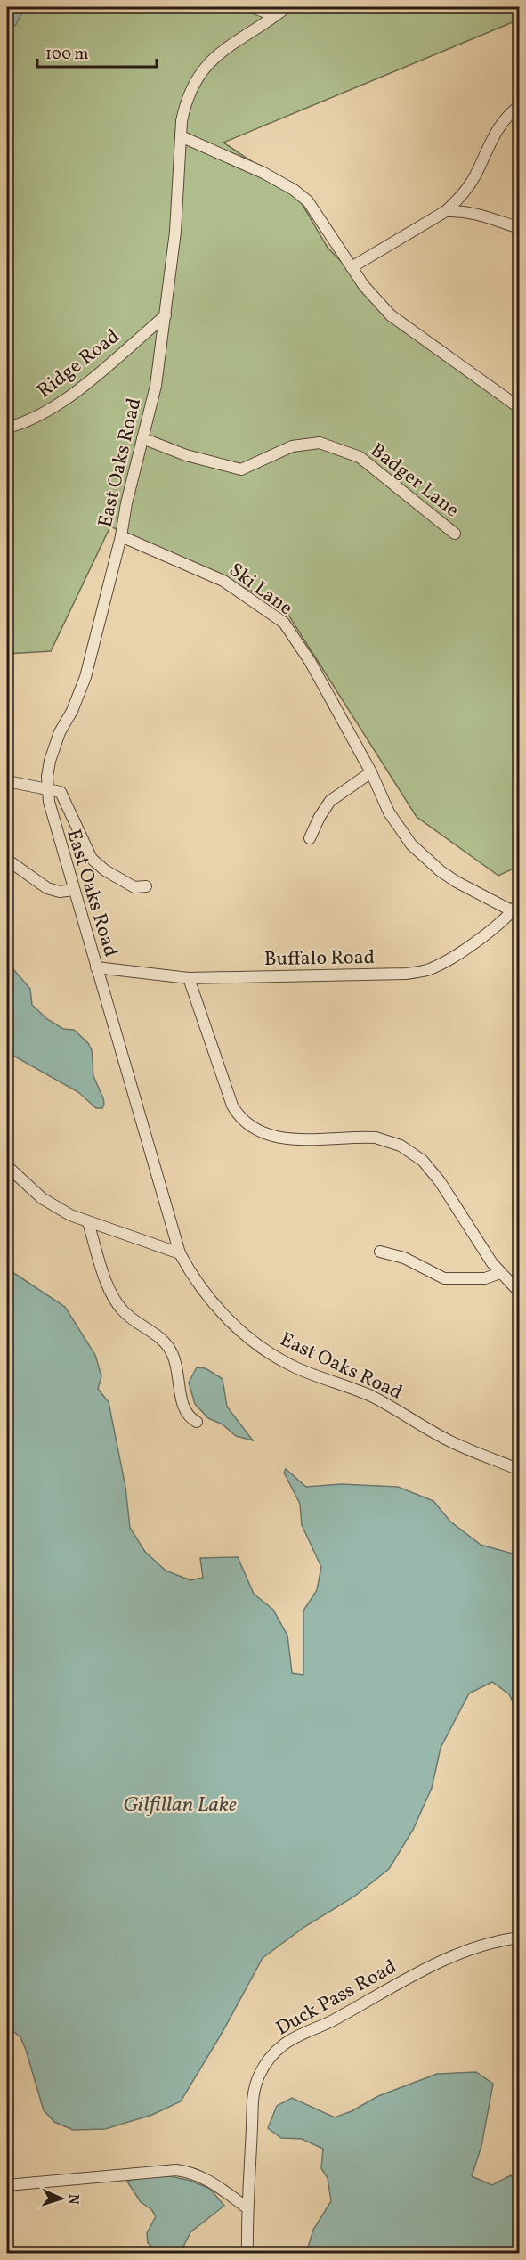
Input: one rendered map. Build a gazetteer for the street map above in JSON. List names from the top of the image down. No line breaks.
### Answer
{"streets":{"street":["Ridge Road","East Oaks Road","Badger Lane","Ski Lane","Buffalo Road","Duck Pass Road"]},"crossings":[["Ridge Road","East Oaks Road"],["East Oaks Road","Badger Lane"],["East Oaks Road","Ski Lane"],["East Oaks Road","Buffalo Road"],["Ski Lane","Buffalo Road"]],"water":["Gilfillan Lake"],"scale_bar":"100 m","north":"right"}
